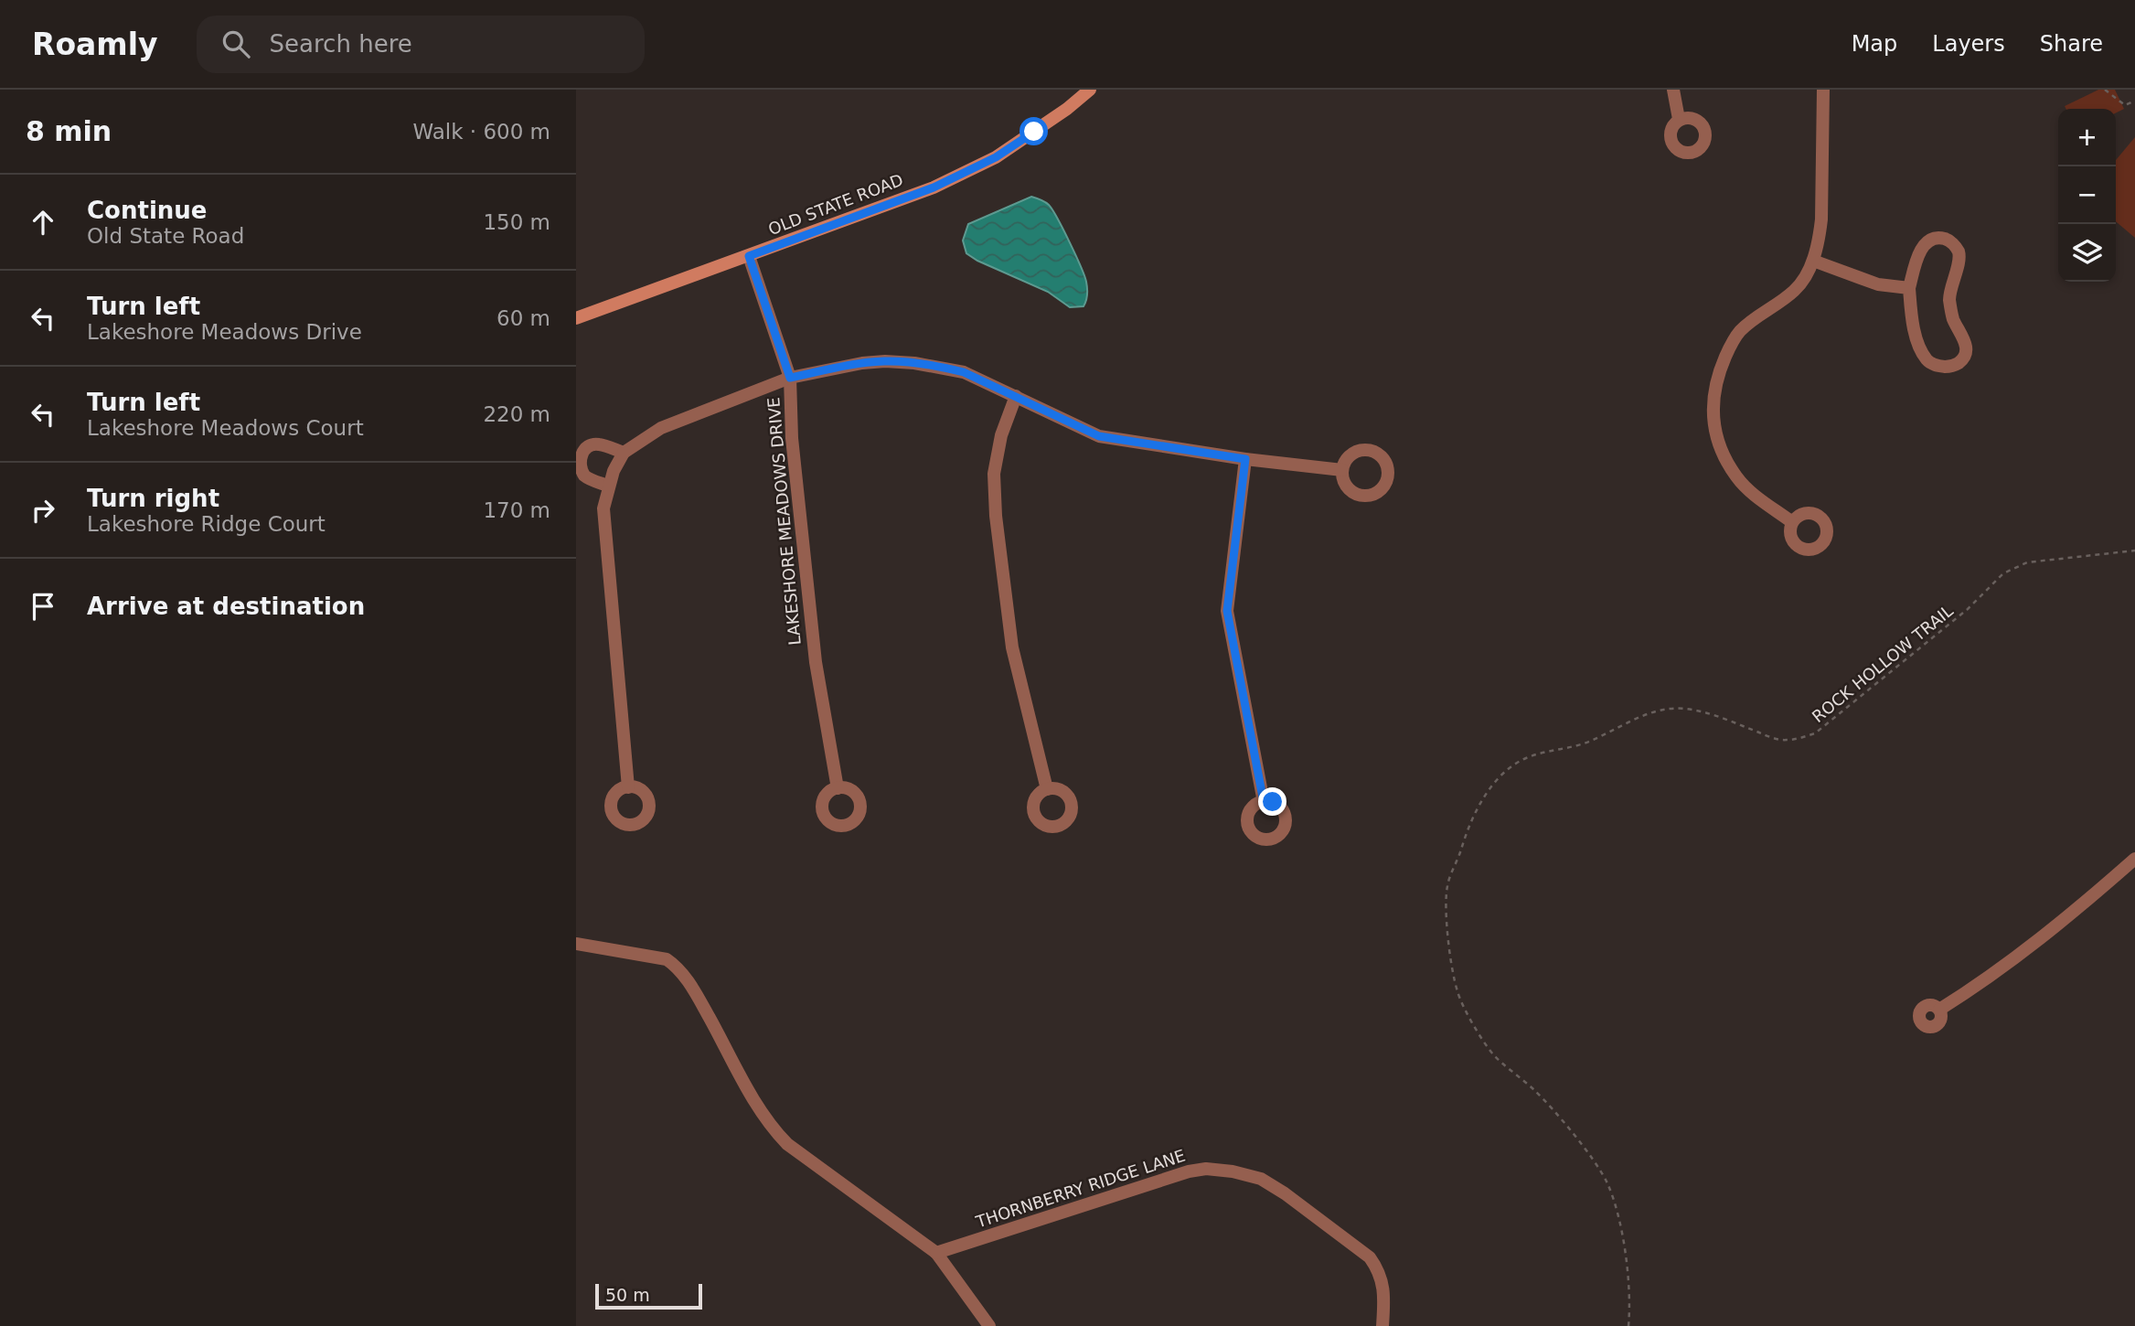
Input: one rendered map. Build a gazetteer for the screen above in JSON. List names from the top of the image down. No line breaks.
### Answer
{"streets":{"street":["OLD STATE ROAD","LAKESHORE MEADOWS DRIVE","THORNBERRY RIDGE LANE"],"path":["ROCK HOLLOW TRAIL"]},"crossings":[["OLD STATE ROAD","LAKESHORE MEADOWS DRIVE"]],"scale_bar":"50 m","page":{"header":"Roamly","search":"Search here","nav":["Map","Layers","Share"],"heading":["8 min","Walk · 600 m"],"map_buttons":["+","−"],"list":[["Continue","Old State Road","150 m"],["Turn left","Lakeshore Meadows Drive","60 m"],["Turn left","Lakeshore Meadows Court","220 m"],["Turn right","Lakeshore Ridge Court","170 m"],"Arrive at destination"],"scale":"50 m"}}
